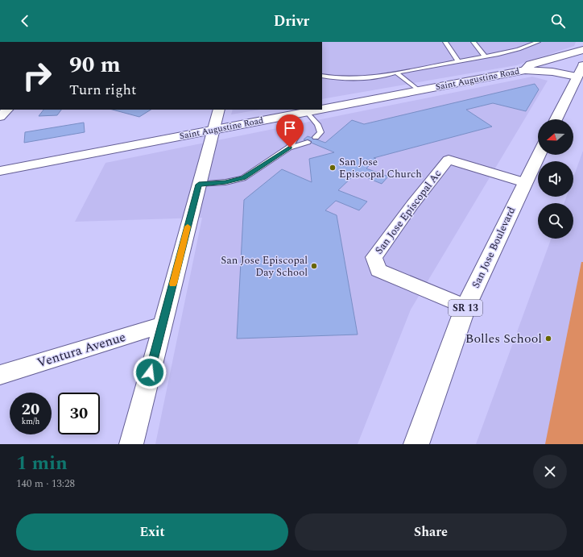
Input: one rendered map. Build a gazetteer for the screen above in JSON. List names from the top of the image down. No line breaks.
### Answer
{"streets":{"main road":["Saint Augustine Road","San Jose Boulevard","SR 13"],"street":["San Jose Episcopal Ac","Ventura Avenue"]},"crossings":[["San Jose Episcopal Ac","San Jose Boulevard"]],"places":["San Jose Episcopal Church","San Jose Episcopal Day School","Bolles School"],"north":"left","page":{"header":"Drivr","turn":["90 m","Turn right"],"speed":"20 km/h","limit":"30","heading":["1 min","140 m · 13:28"],"buttons":["Exit","Share"]}}
